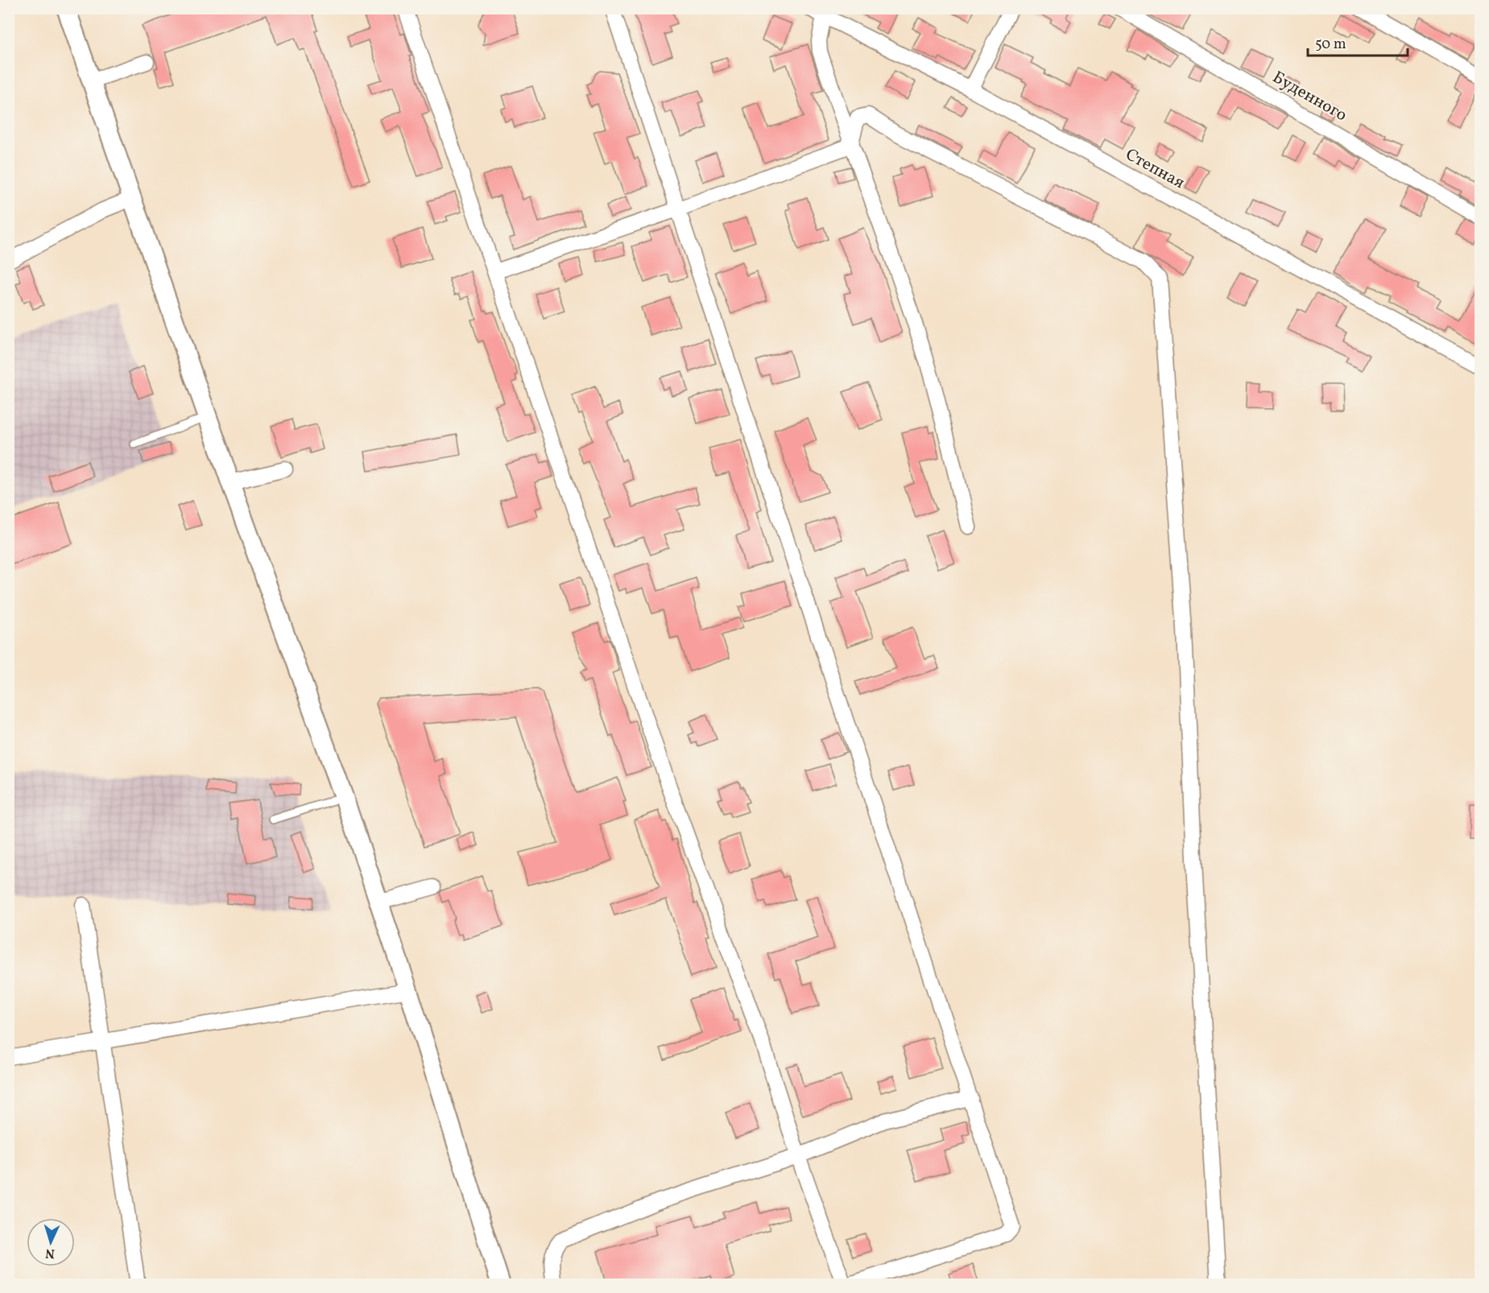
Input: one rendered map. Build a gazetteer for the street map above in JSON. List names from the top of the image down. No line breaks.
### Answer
{"streets":{"street":["Буденного","Степная"]},"scale_bar":"50 m","north":"bottom"}
